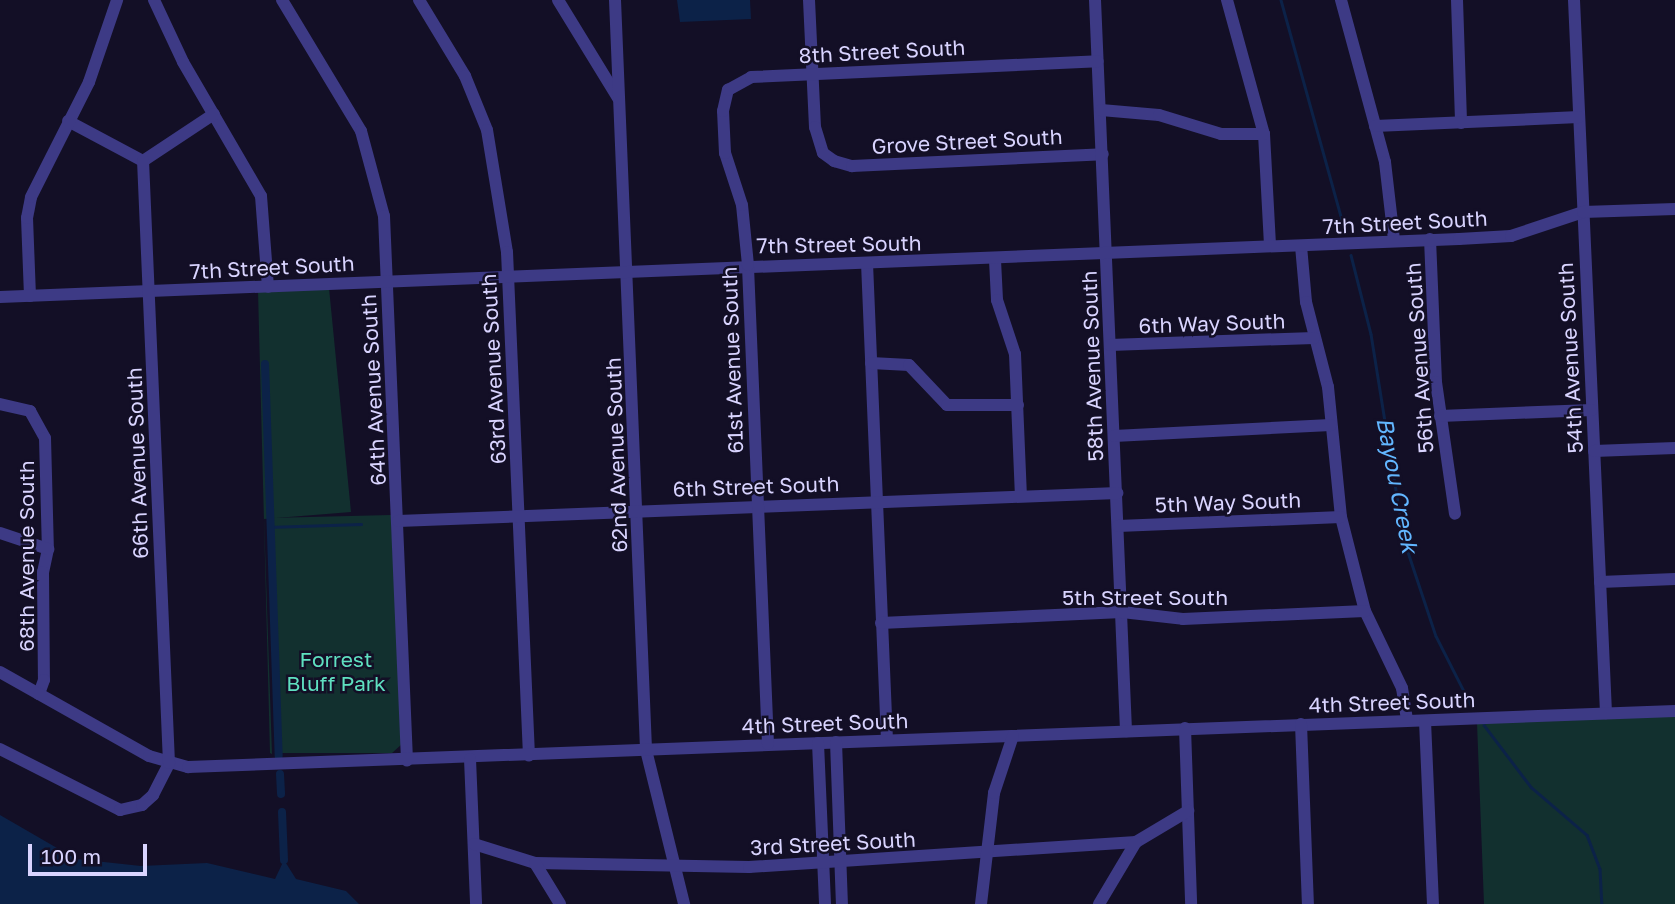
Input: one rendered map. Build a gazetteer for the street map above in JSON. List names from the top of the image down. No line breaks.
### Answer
{"streets":{"street":["8th Street South","Grove Street South","7th Street South","6th Way South","56th Avenue South","54th Avenue South","61st Avenue South","58th Avenue South","63rd Avenue South","64th Avenue South","62nd Avenue South","66th Avenue South","6th Street South","5th Way South","68th Avenue South","5th Street South","4th Street South","3rd Street South"]},"crossings":[["8th Street South","Grove Street South"],["8th Street South","61st Avenue South"],["8th Street South","58th Avenue South"],["Grove Street South","58th Avenue South"],["7th Street South","56th Avenue South"],["7th Street South","54th Avenue South"],["7th Street South","61st Avenue South"],["7th Street South","58th Avenue South"],["7th Street South","63rd Avenue South"],["7th Street South","64th Avenue South"],["7th Street South","62nd Avenue South"],["7th Street South","66th Avenue South"],["6th Way South","58th Avenue South"],["54th Avenue South","4th Street South"],["61st Avenue South","6th Street South"],["61st Avenue South","4th Street South"],["58th Avenue South","6th Street South"],["58th Avenue South","5th Way South"],["58th Avenue South","5th Street South"],["58th Avenue South","4th Street South"],["63rd Avenue South","6th Street South"],["63rd Avenue South","4th Street South"],["64th Avenue South","6th Street South"],["64th Avenue South","4th Street South"],["62nd Avenue South","6th Street South"],["62nd Avenue South","4th Street South"],["62nd Avenue South","3rd Street South"],["66th Avenue South","4th Street South"],["68th Avenue South","4th Street South"]],"water":["Bayou Creek"],"parks":["Forrest Bluff Park"],"scale_bar":"100 m"}
